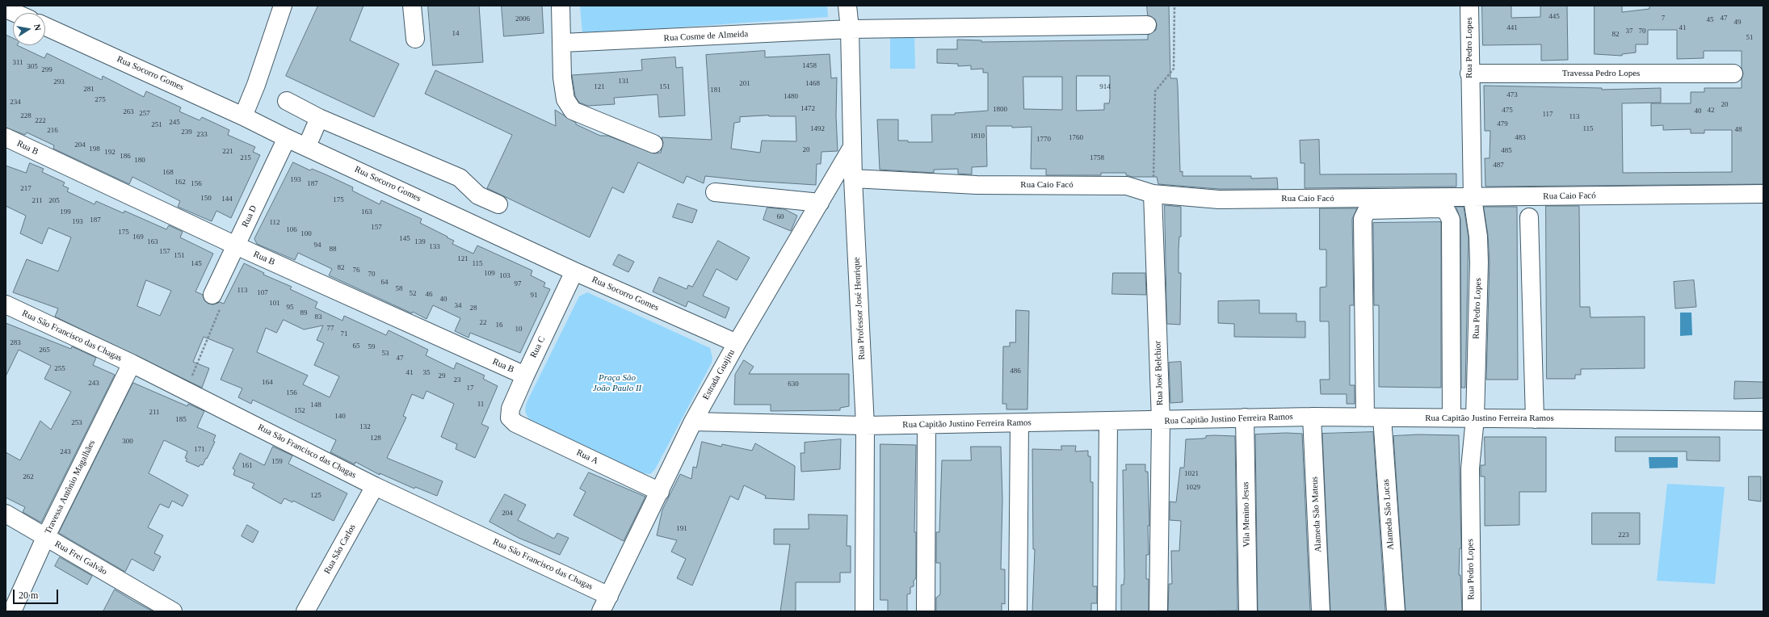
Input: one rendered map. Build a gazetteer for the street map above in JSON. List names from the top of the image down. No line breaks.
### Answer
{"streets":{"street":["Rua Cosme de Almeida","Rua Pedro Lopes","Rua Socorro Gomes","Travessa Pedro Lopes","Rua B","Rua Caio Facó","Rua D","Rua Professor José Henrique","Rua São Francisco das Chagas","Rua C","Rua José Belchior","Estrada Guajiru","Rua Capitão Justino Ferreira Ramos","Rua A","Travessa Antônio Magalhães","Vila Menino Jesus","Alameda São Mateus","Alameda São Lucas","Rua São Carlos","Rua Frei Galvão"]},"crossings":[["Rua Cosme de Almeida","Rua Professor José Henrique"],["Rua Pedro Lopes","Travessa Pedro Lopes"],["Rua Pedro Lopes","Rua Caio Facó"],["Rua Pedro Lopes","Rua Capitão Justino Ferreira Ramos"],["Rua Socorro Gomes","Rua D"],["Rua Socorro Gomes","Rua C"],["Rua Socorro Gomes","Estrada Guajiru"],["Rua B","Rua D"],["Rua B","Rua C"],["Rua Caio Facó","Rua Professor José Henrique"],["Rua Caio Facó","Rua José Belchior"],["Rua Professor José Henrique","Estrada Guajiru"],["Rua Professor José Henrique","Rua Capitão Justino Ferreira Ramos"],["Rua São Francisco das Chagas","Estrada Guajiru"],["Rua São Francisco das Chagas","Travessa Antônio Magalhães"],["Rua São Francisco das Chagas","Rua São Carlos"],["Rua C","Rua A"],["Rua José Belchior","Rua Capitão Justino Ferreira Ramos"],["Estrada Guajiru","Rua Capitão Justino Ferreira Ramos"],["Estrada Guajiru","Rua A"],["Rua Capitão Justino Ferreira Ramos","Vila Menino Jesus"],["Rua Capitão Justino Ferreira Ramos","Alameda São Mateus"],["Rua Capitão Justino Ferreira Ramos","Alameda São Lucas"],["Travessa Antônio Magalhães","Rua Frei Galvão"]],"parks":["Praça São João Paulo II"],"house_numbers":["445","7","47","2006","45","49","441","41","37","70","14","82","51","311","1458","305","299","131","293","201","1468","121","151","914","281","181","473","1480","275","234","20","1472","1800","475","42","40","263","257","117","228","113","222","245","479","251","1492","115","48","216","239","233","1810","1760","483","1770","204","198","20","485","221","192","186","215","1758","180","487","168","193","162","156","187","217","150","144","175","211","205","199","163","60","187","193","112","157","106","175","100","169","145","163","139","94","133","88","157","151","121","145","115","82","76","109","70","103","64","97","58","113","107","52","46","91","40","101","34","95","28","89","83","22","16","77","10","71","283","65","59","265","53","47","255","486","41","35","29","23","164","243","630","17","156","11","148","152","211","140","185","253","132","128","300","171","243","159","161","1021","262","1029","125","204","191","223"],"scale_bar":"20 m","north":"right"}
